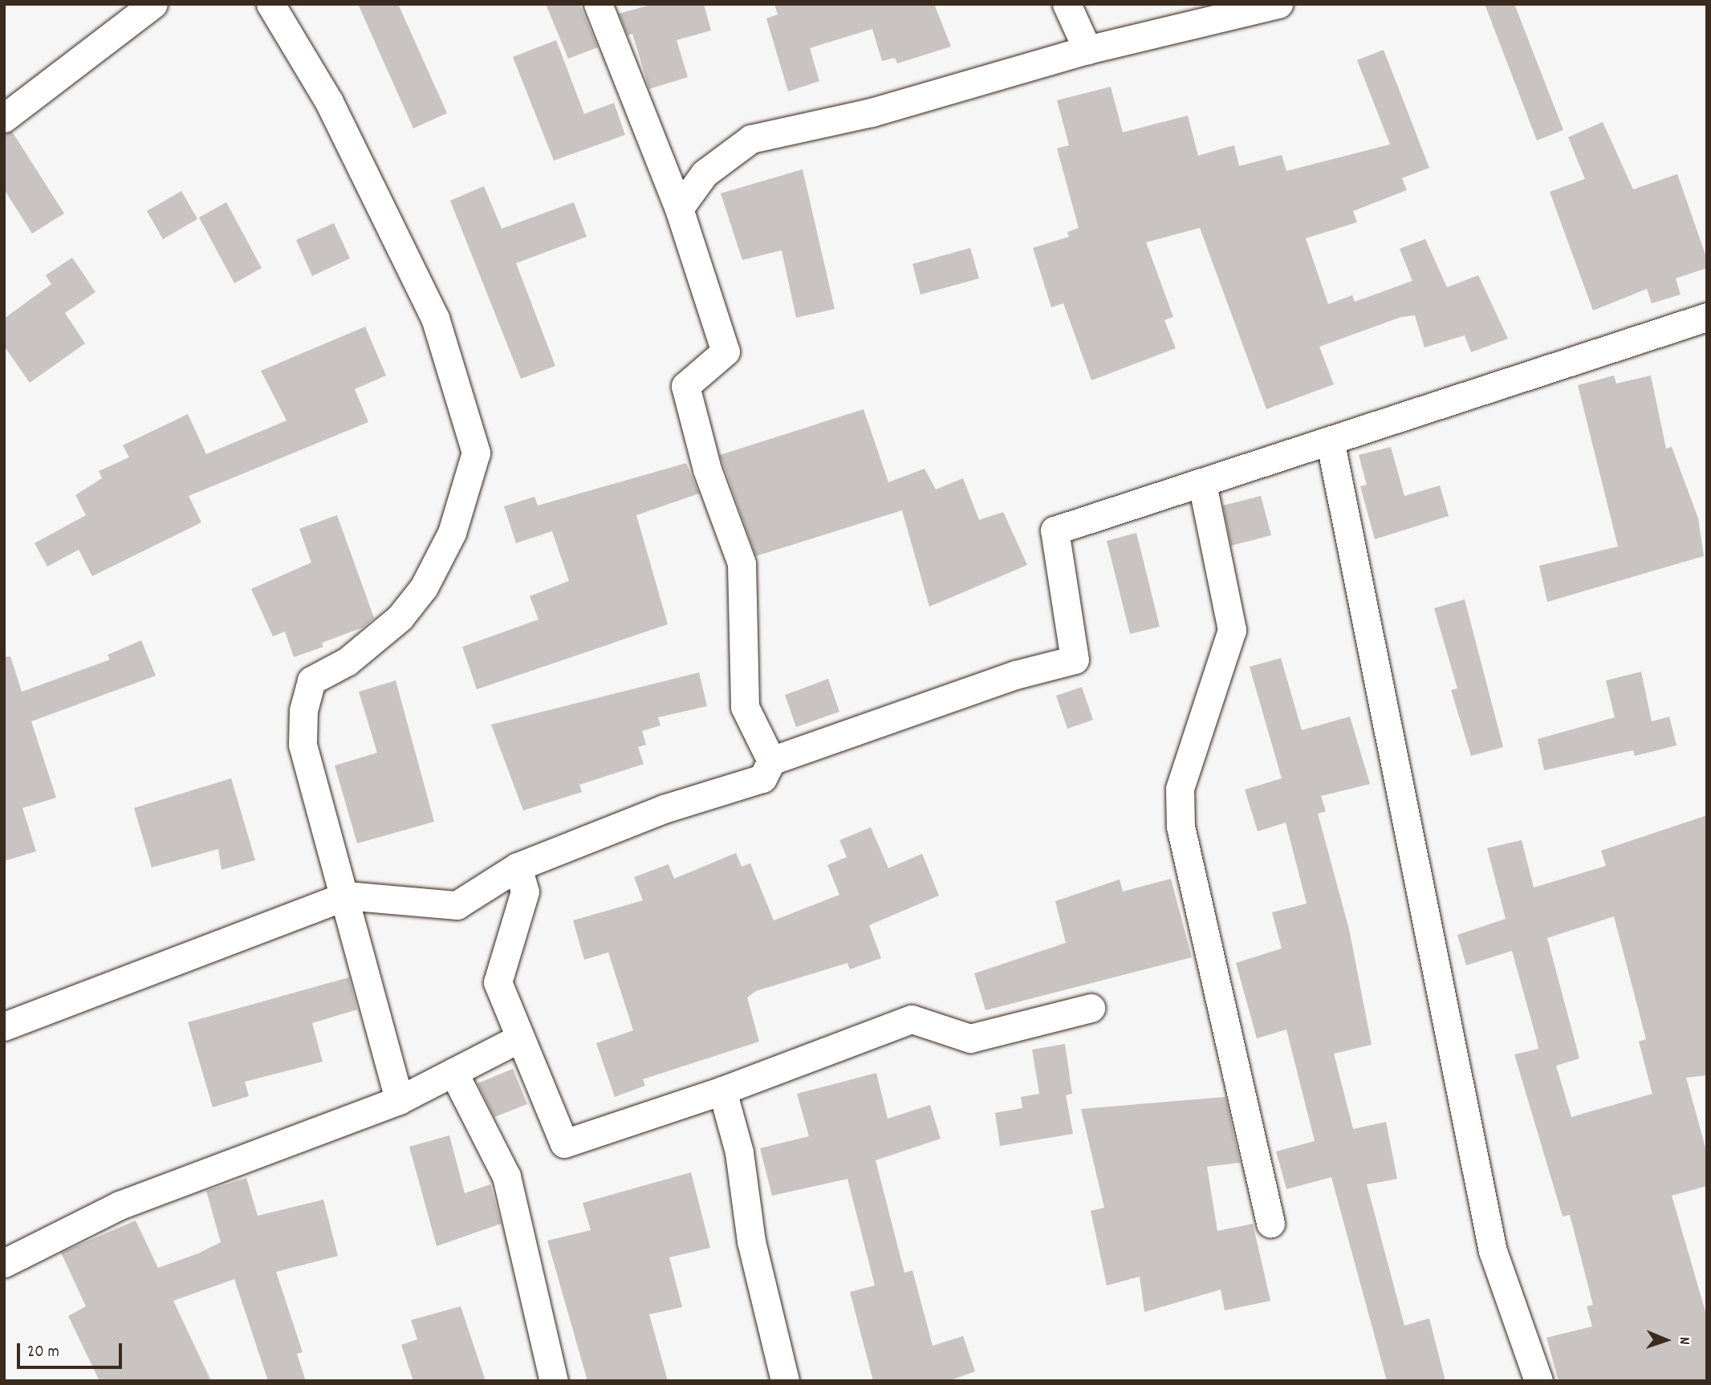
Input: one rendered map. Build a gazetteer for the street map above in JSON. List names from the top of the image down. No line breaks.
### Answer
{"scale_bar":"20 m","north":"right"}
